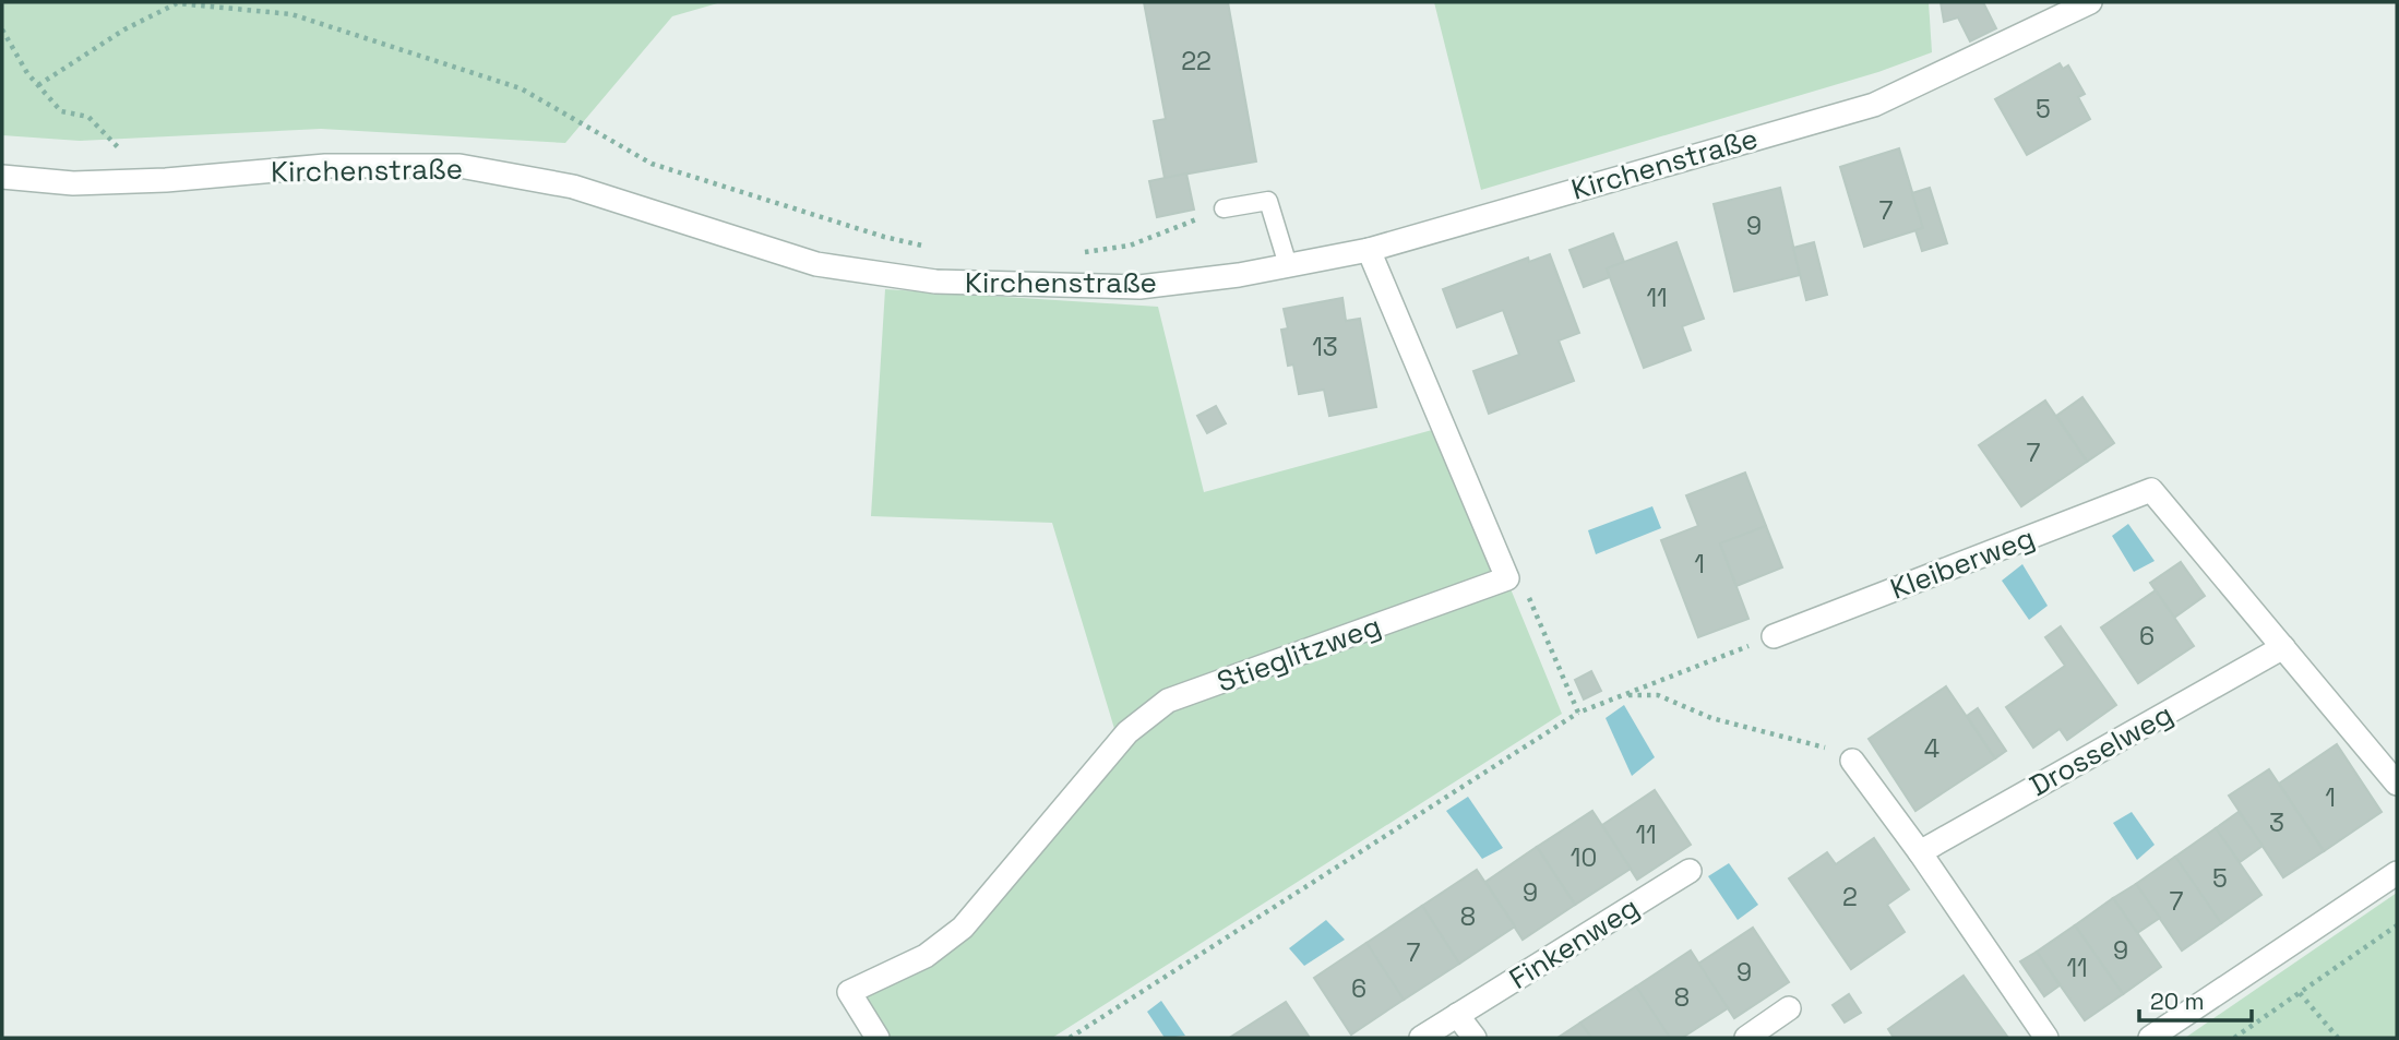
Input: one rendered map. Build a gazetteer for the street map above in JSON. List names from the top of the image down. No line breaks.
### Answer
{"streets":{"street":["Kirchenstraße","Kleiberweg","Stieglitzweg","Drosselweg","Finkenweg"]},"crossings":[["Kleiberweg","Drosselweg"]],"house_numbers":["22","5","7","9","11","13","7","1","6","4","1","3","11","10","5","9","2","7","8","9","7","11","9","6","8"],"scale_bar":"20 m"}
